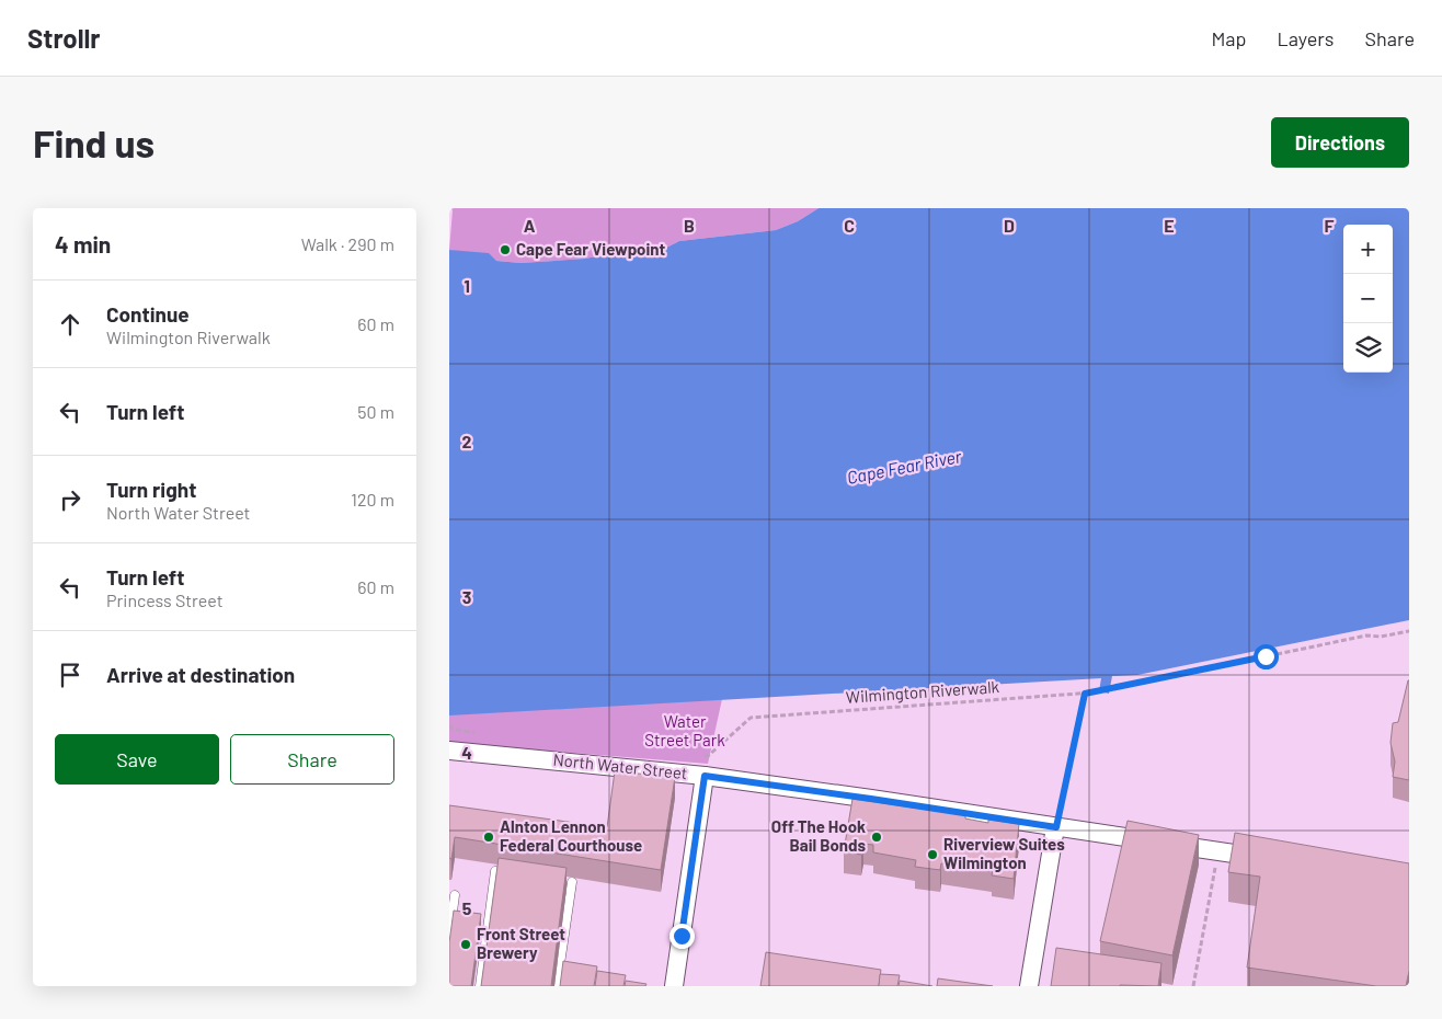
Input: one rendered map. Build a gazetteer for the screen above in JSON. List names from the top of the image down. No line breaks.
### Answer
{"streets":{"street":["North Water Street"],"path":["Wilmington Riverwalk"]},"water":["Cape Fear River"],"parks":["Water Street Park"],"places":["Cape Fear Viewpoint","Alnton Lennon Federal Courthouse","Off The Hook Bail Bonds","Riverview Suites Wilmington","Front Street Brewery"],"page":{"header":"Strollr","nav":["Map","Layers","Share"],"buttons":["Directions",["Save","Share"]],"title":"Find us","heading":["4 min","Walk · 290 m"],"map_buttons":["+","−"],"list":[["Continue","Wilmington Riverwalk","60 m"],["Turn left","50 m"],["Turn right","North Water Street","120 m"],["Turn left","Princess Street","60 m"],"Arrive at destination"]},"grid":{"columns":["A","B","C","D","E","F"],"rows":["1","2","3","4","5"]}}
